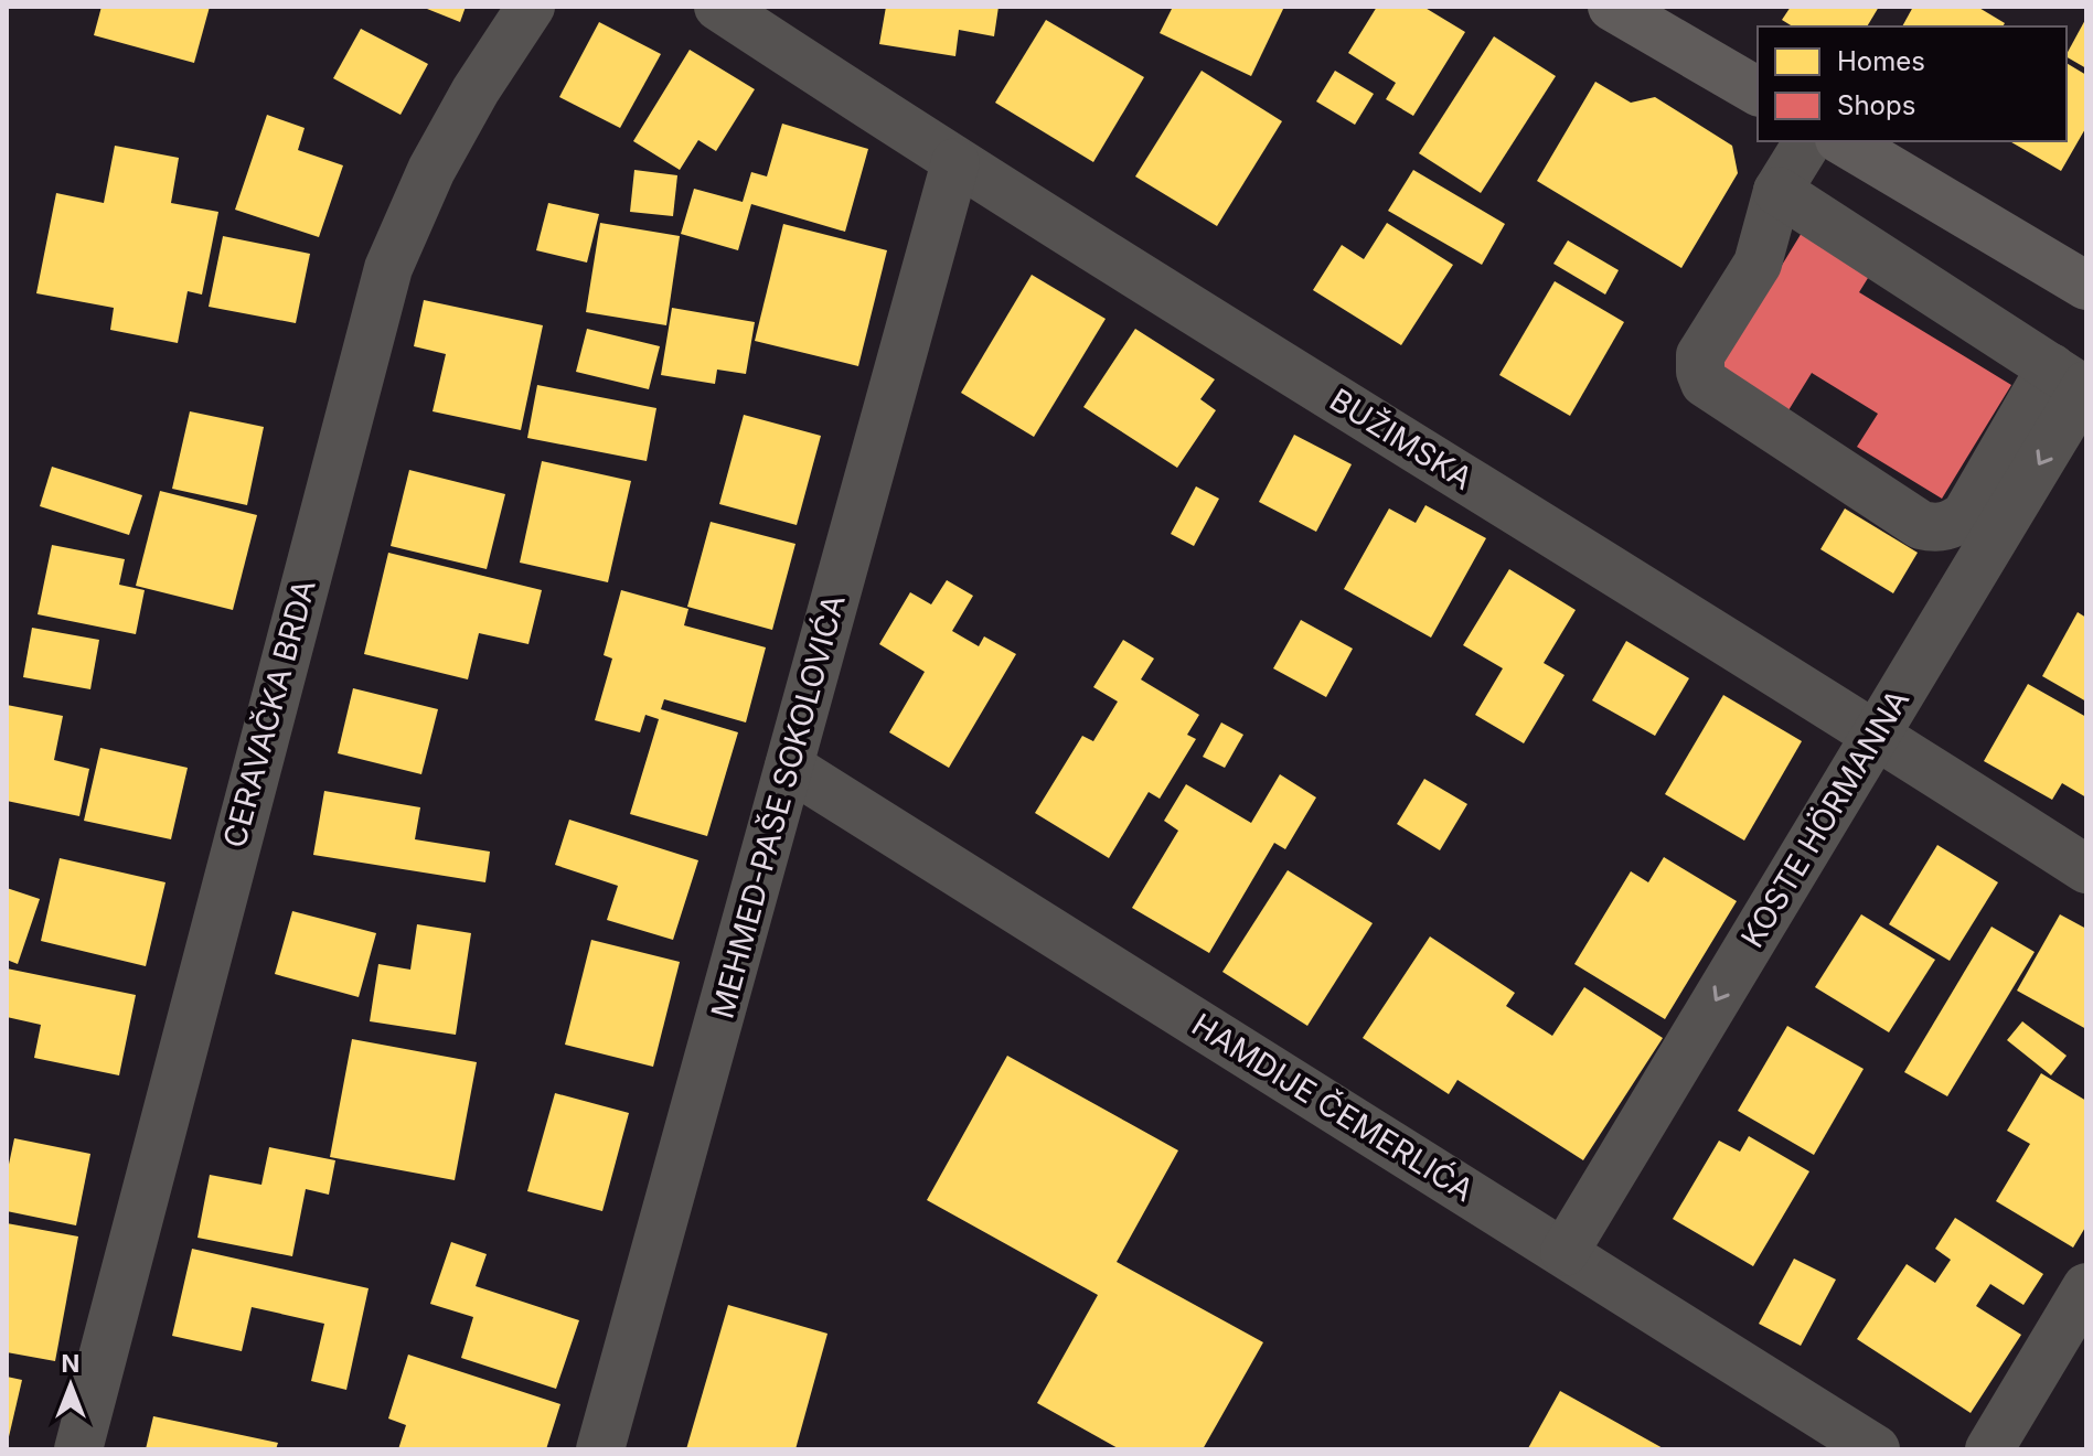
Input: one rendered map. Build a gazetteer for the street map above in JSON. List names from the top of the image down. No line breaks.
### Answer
{"streets":{"street":["BUŽIMSKA","CERAVAČKA BRDA","MEHMED-PAŠE SOKOLOVIĆA","KOSTE HÖRMANNA","HAMDIJE ČEMERLIĆA"]},"crossings":[["BUŽIMSKA","MEHMED-PAŠE SOKOLOVIĆA"],["BUŽIMSKA","KOSTE HÖRMANNA"],["MEHMED-PAŠE SOKOLOVIĆA","HAMDIJE ČEMERLIĆA"],["KOSTE HÖRMANNA","HAMDIJE ČEMERLIĆA"]],"one_way":["KOSTE HÖRMANNA"],"legend":["Homes","Shops"],"north":"top"}
